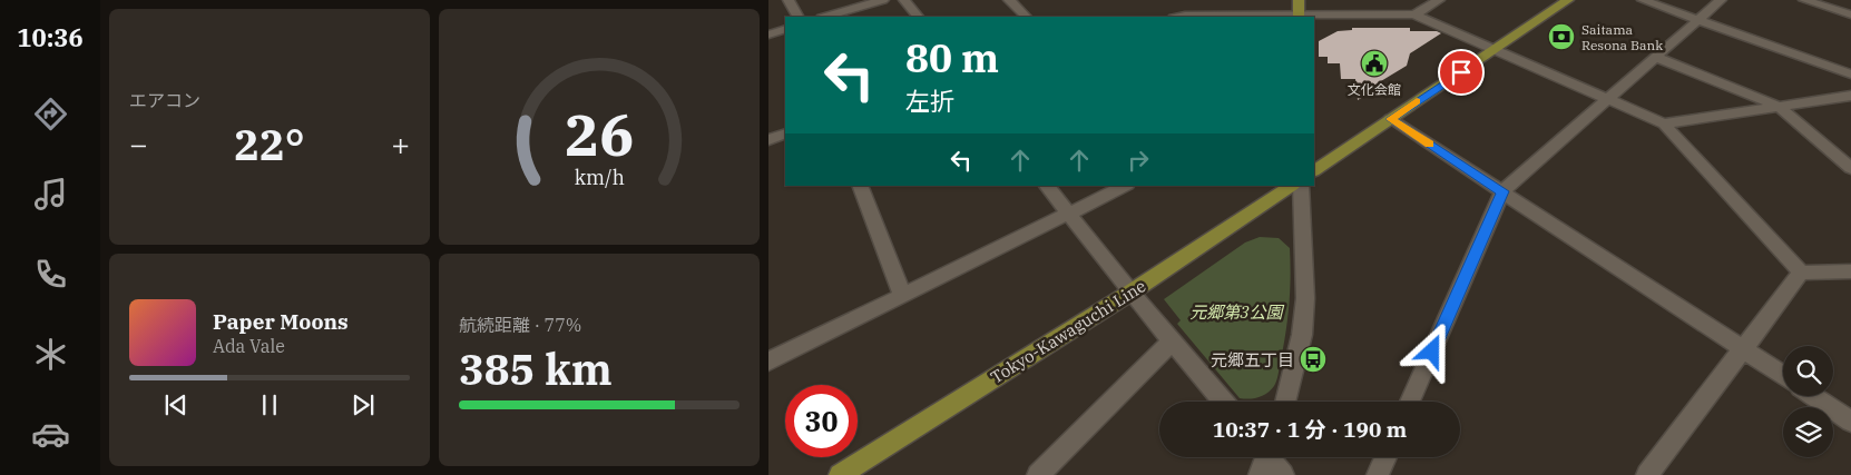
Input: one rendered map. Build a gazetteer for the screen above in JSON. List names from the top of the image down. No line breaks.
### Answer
{"streets":{"main road":["Tokyo-Kawaguchi Line"]},"parks":["元郷第3公園"],"places":{"bank":["Saitama Resona Bank"],"public building":["文化会館"],"bus stop":["元郷五丁目"]},"page":{"tabs":"10:36","tile":["エアコン",["航続距離 · 77%","385 km"]],"turn":["80 m","左折"],"heat":["−","22°","+"],"song":["Paper Moons","Ada Vale"],"limit":"30","trip":"10:37 · 1 分 · 190 m","gauge":["26","km/h"]}}
